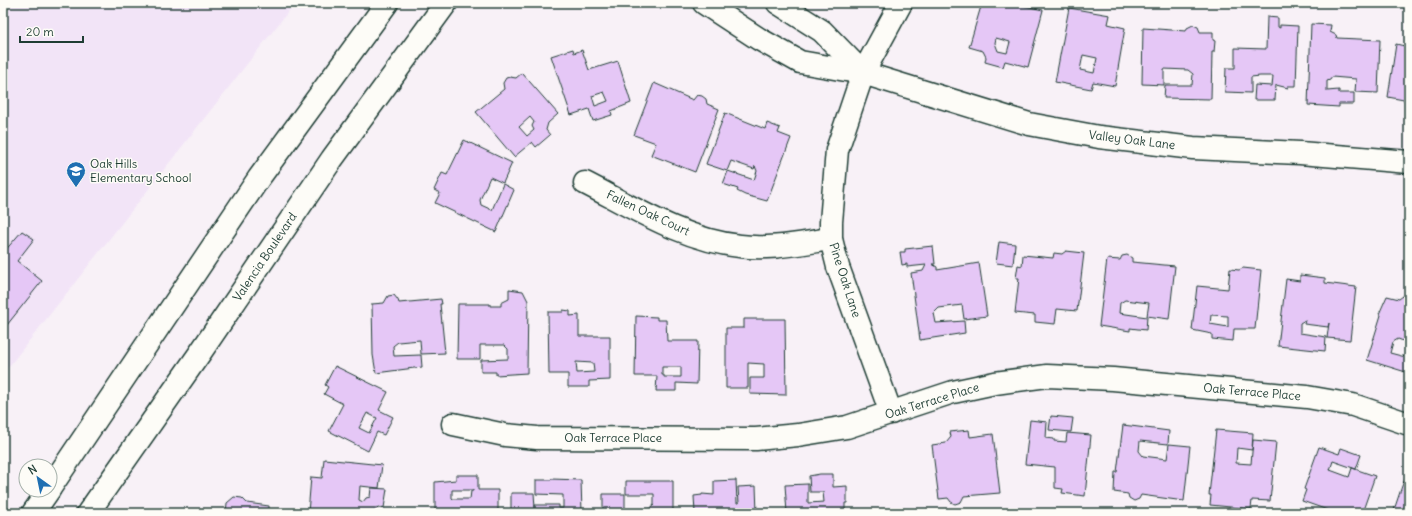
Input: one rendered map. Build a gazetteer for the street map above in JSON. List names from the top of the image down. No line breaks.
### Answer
{"streets":{"street":["Valley Oak Lane","Fallen Oak Court","Valencia Boulevard","Pine Oak Lane","Oak Terrace Place"]},"crossings":[["Valley Oak Lane","Pine Oak Lane"],["Fallen Oak Court","Pine Oak Lane"],["Pine Oak Lane","Oak Terrace Place"]],"places":{"school or university":["Oak Hills Elementary School"]},"scale_bar":"20 m","north":"top left"}
